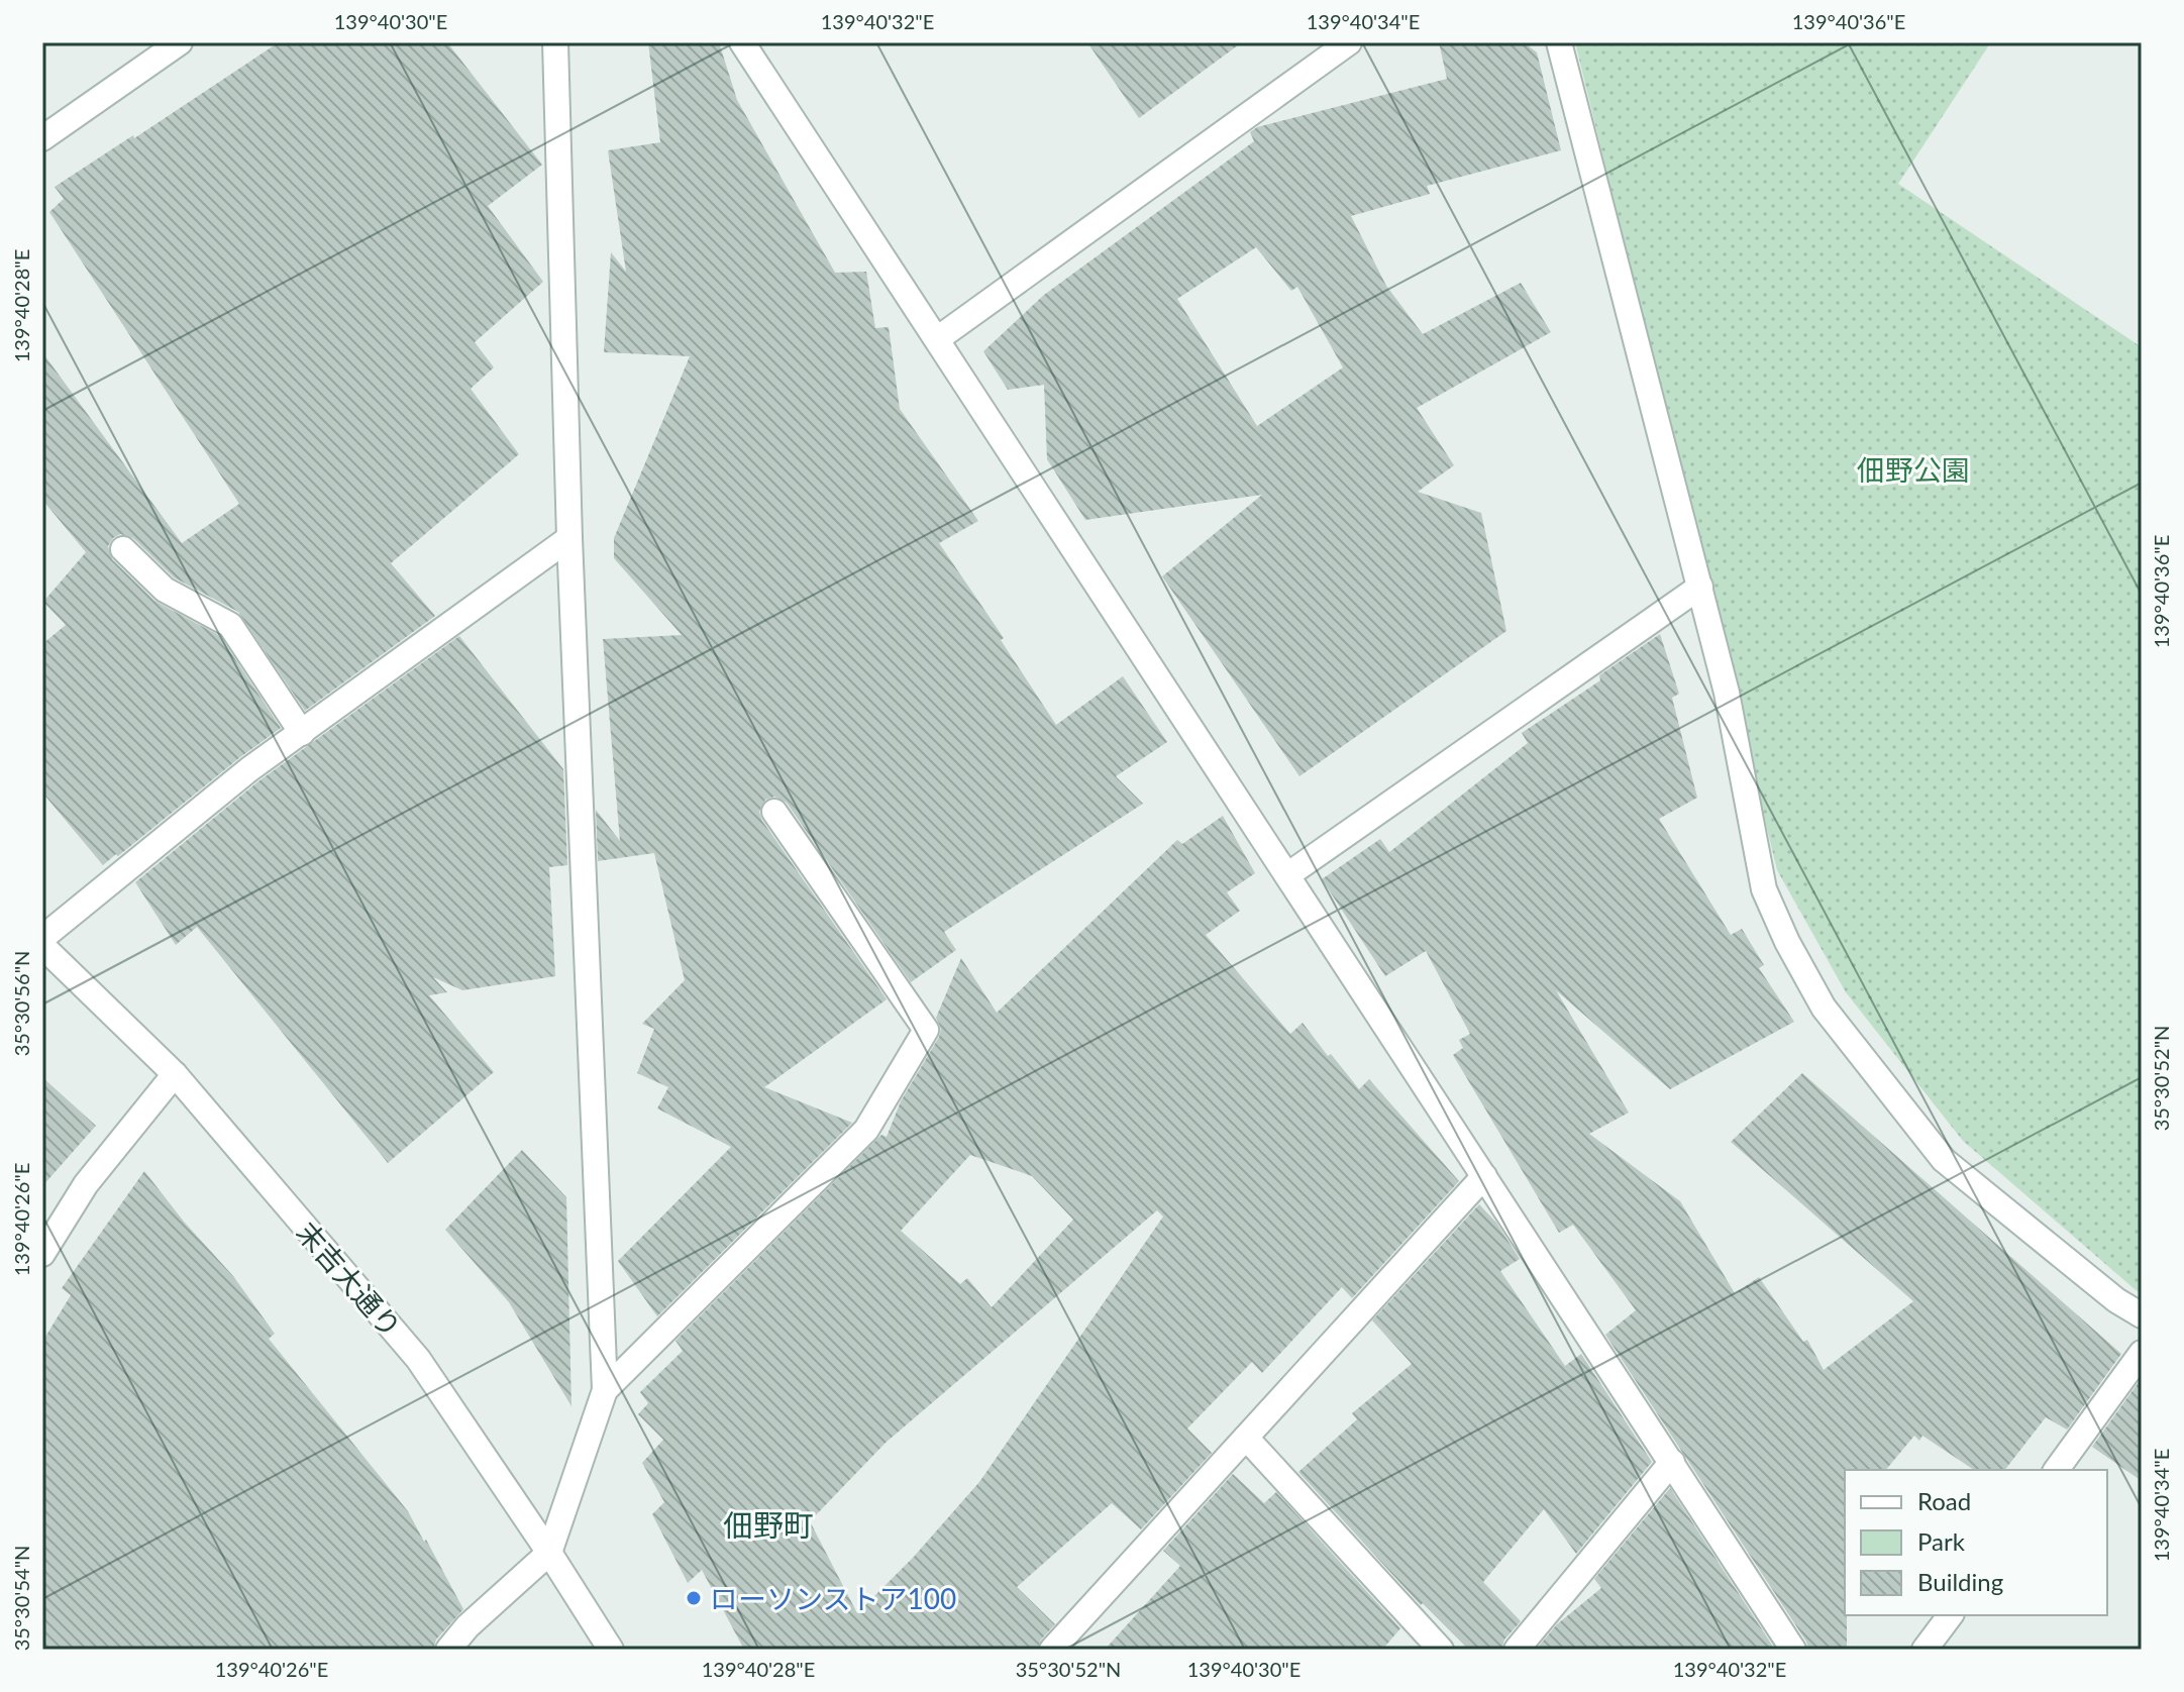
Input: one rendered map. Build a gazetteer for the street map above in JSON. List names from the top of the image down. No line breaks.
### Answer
{"streets":{"street":["末吉大通り"]},"districts":["佃野町"],"parks":["佃野公園"],"places":["ローソンストア100"],"legend":["Road","Park","Building"],"coordinates":["139°40'30\"E","139°40'32\"E","139°40'34\"E","139°40'36\"E","139°40'28\"E","35°30'56\"N","35°30'52\"N","139°40'26\"E","35°30'54\"N"]}
